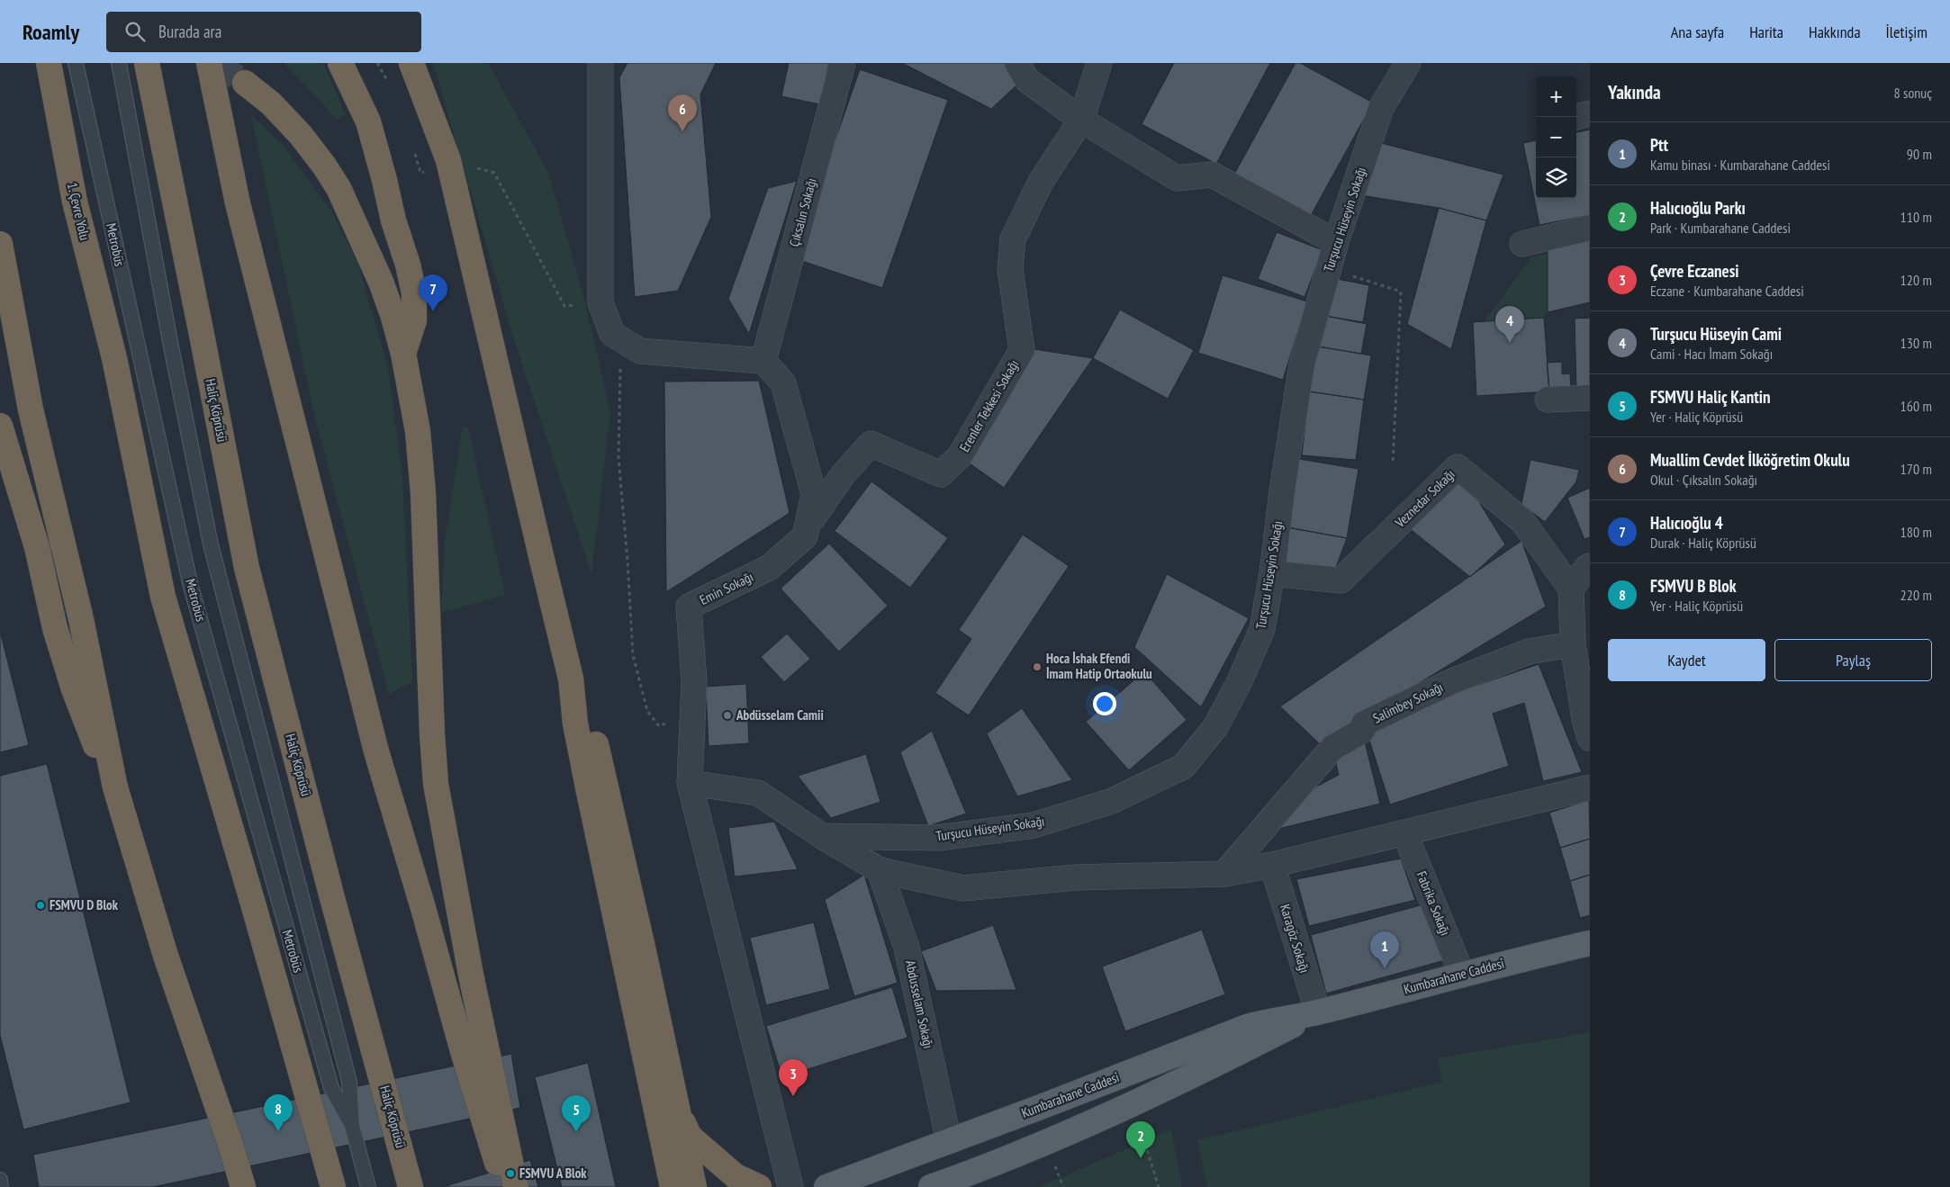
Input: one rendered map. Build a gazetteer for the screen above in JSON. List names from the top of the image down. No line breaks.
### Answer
{"streets":{"highway":["1. Çevre Yolu","Haliç Köprüsü"],"main road":["Kumbarahane Caddesi"],"street":["Çıksalın Sokağı","Turşucu Hüseyin Sokağı","Erenler Tekkesi Sokağı","Veznedar Sokağı","Emin Sokağı","Salimbey Sokağı","Fabrika Sokağı","Karagöz Sokağı","Abdusselam Sokağı"],"lane":["Metrobüs"]},"crossings":[["Çıksalın Sokağı","Emin Sokağı"],["Turşucu Hüseyin Sokağı","Veznedar Sokağı"],["Erenler Tekkesi Sokağı","Emin Sokağı"],["Fabrika Sokağı","Kumbarahane Caddesi"],["Karagöz Sokağı","Kumbarahane Caddesi"],["Kumbarahane Caddesi","Abdusselam Sokağı"]],"places":["Hoca İshak Efendi İmam Hatip Ortaokulu","Abdüsselam Camii","FSMVU D Blok","FSMVU A Blok"],"page":{"header":"Roamly","search":"Burada ara","nav":["Ana sayfa","Harita","Hakkında","İletişim"],"heading":["Yakında","8 sonuç"],"map_buttons":["+","−"],"pins":["6","7","4","1","3","8","5","2"],"list":[{"mark":"1","name":"Ptt","note":"Kamu binası · Kumbarahane Caddesi","value":"90 m"},{"mark":"2","name":"Halıcıoğlu Parkı","note":"Park · Kumbarahane Caddesi","value":"110 m"},{"mark":"3","name":"Çevre Eczanesi","note":"Eczane · Kumbarahane Caddesi","value":"120 m"},{"mark":"4","name":"Turşucu Hüseyin Cami","note":"Cami · Hacı İmam Sokağı","value":"130 m"},{"mark":"5","name":"FSMVU Haliç Kantin","note":"Yer · Haliç Köprüsü","value":"160 m"},{"mark":"6","name":"Muallim Cevdet İlköğretim Okulu","note":"Okul · Çıksalın Sokağı","value":"170 m"},{"mark":"7","name":"Halıcıoğlu 4","note":"Durak · Haliç Köprüsü","value":"180 m"},{"mark":"8","name":"FSMVU B Blok","note":"Yer · Haliç Köprüsü","value":"220 m"}],"buttons":["Kaydet","Paylaş"]}}
